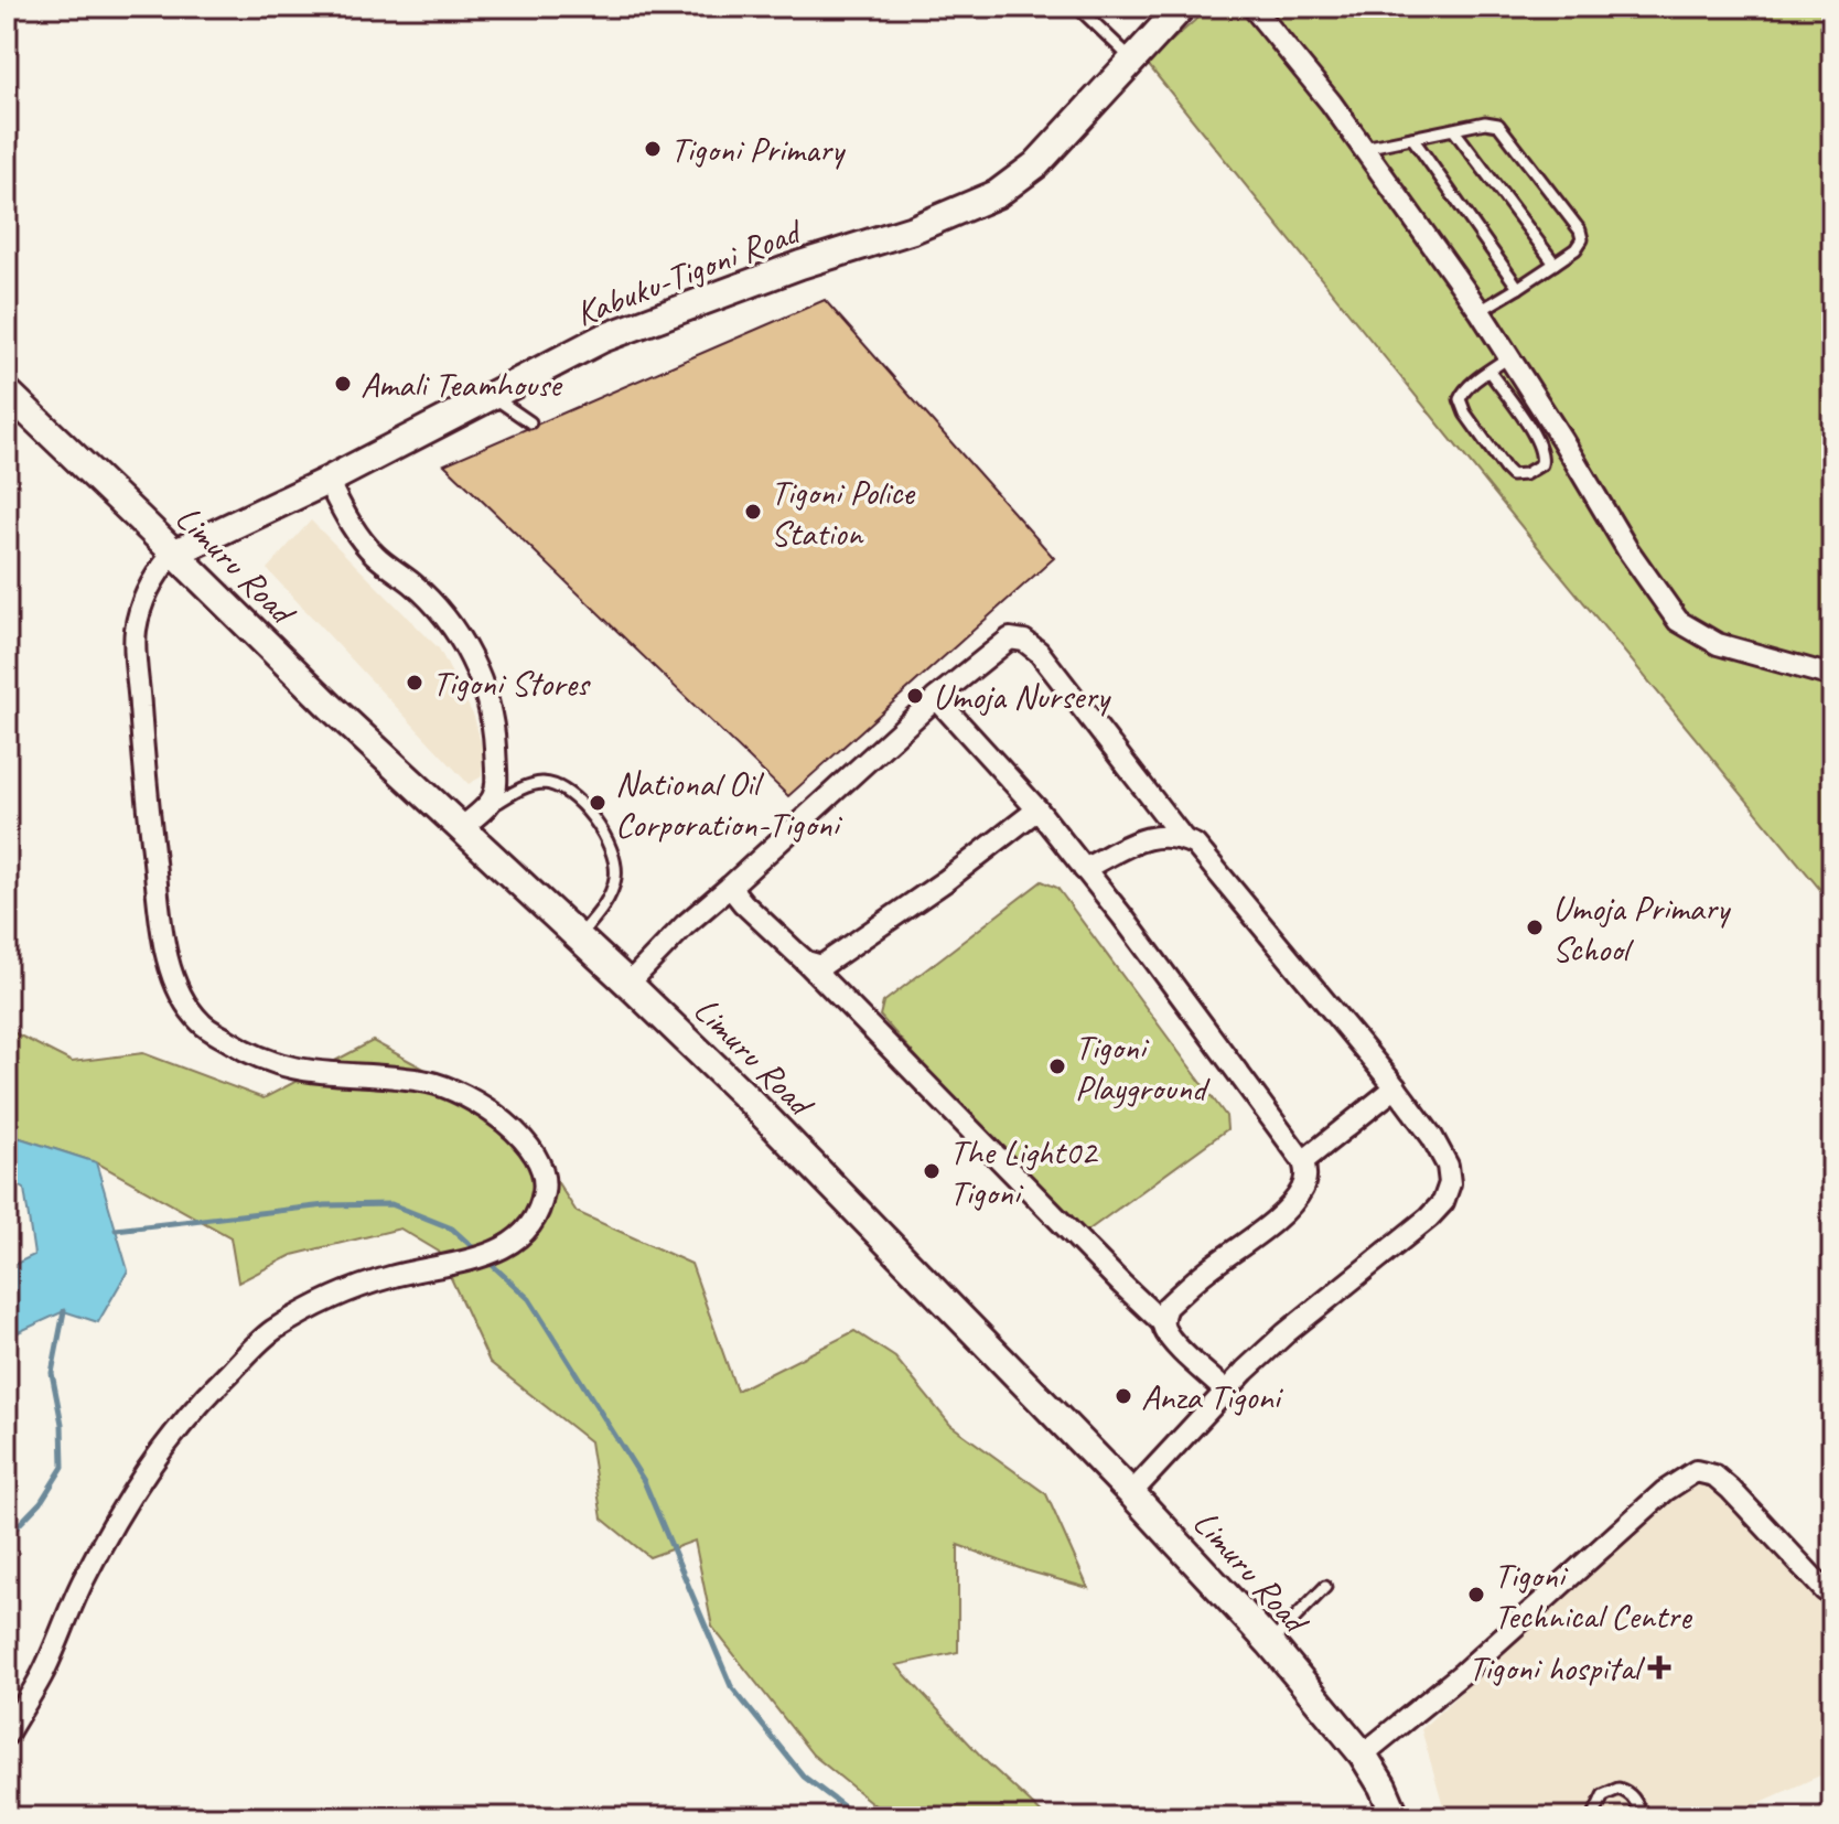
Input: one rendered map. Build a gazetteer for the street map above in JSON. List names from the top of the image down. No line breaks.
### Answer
{"streets":{"main road":["Kabuku-Tigoni Road","Limuru Road"]},"crossings":[["Kabuku-Tigoni Road","Limuru Road"]],"places":{"other":["Tigoni Primary","Amali Teamhouse","Tigoni Police Station","Tigoni Stores","Umoja Nursery","National Oil Corporation-Tigoni","Umoja Primary School","Tigoni Playground","The Light02 Tigoni","Anza Tigoni","Tigoni Technical Centre"],"health":["Tigoni hospital"]}}
